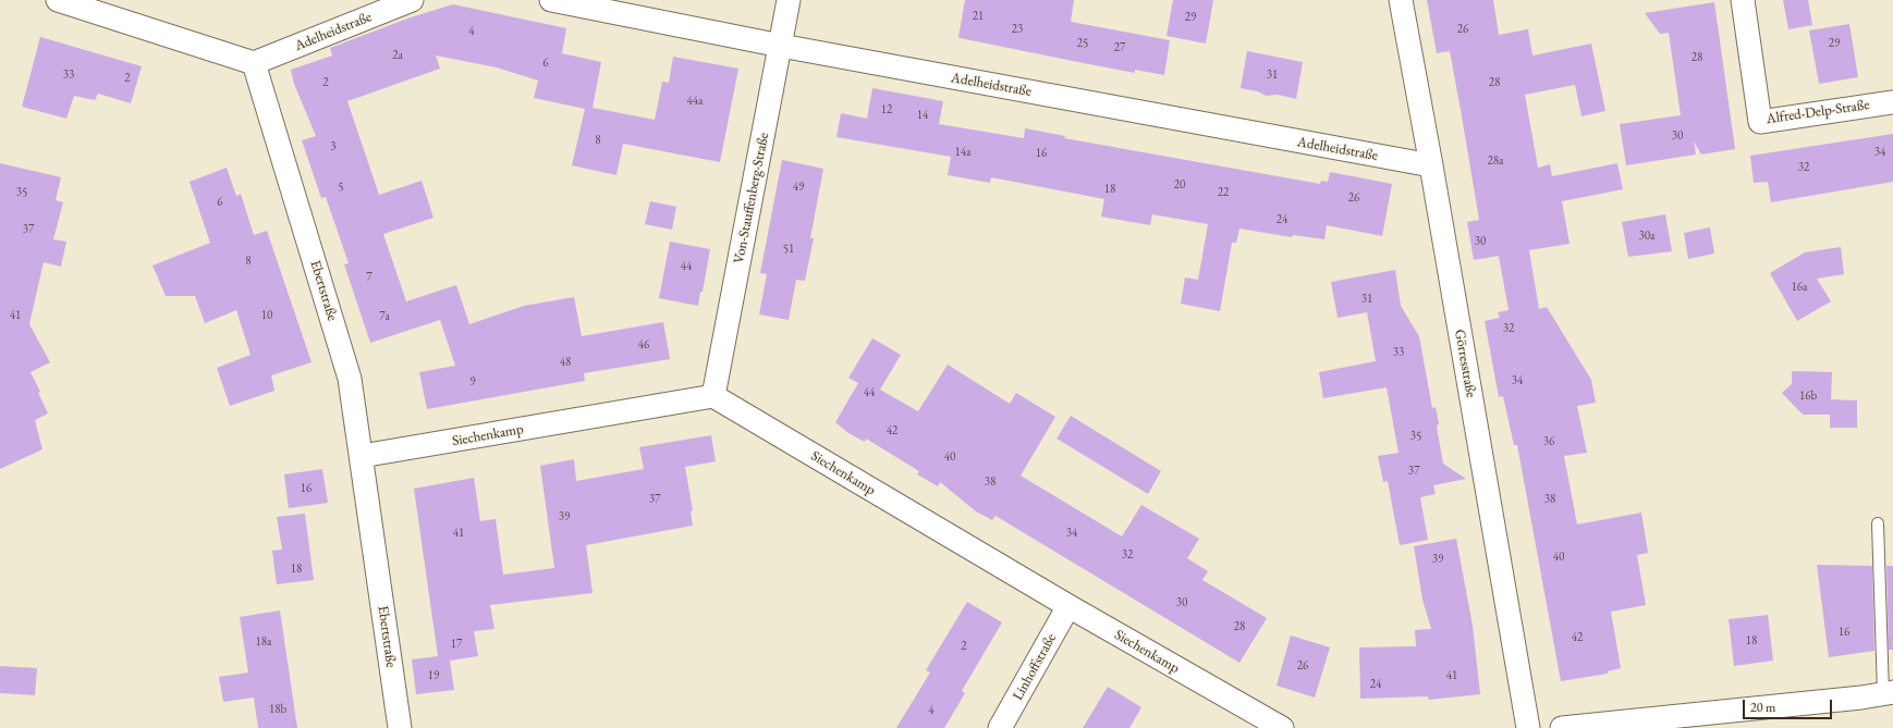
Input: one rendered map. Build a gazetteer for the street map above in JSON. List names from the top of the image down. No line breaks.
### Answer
{"streets":{"street":["Adelheidstraße","Alfred-Delp-Straße","Von-Stauffenberg-Straße","Ebertstraße","Görresstraße","Siechenkamp","Linhoffstraße"]},"crossings":[["Adelheidstraße","Von-Stauffenberg-Straße"],["Adelheidstraße","Ebertstraße"],["Adelheidstraße","Görresstraße"],["Von-Stauffenberg-Straße","Siechenkamp"],["Ebertstraße","Siechenkamp"],["Siechenkamp","Linhoffstraße"]],"house_numbers":["21","29","23","26","4","25","29","27","2a","28","6","33","31","2","2","28","44a","12","14","30","8","3","14a","34","16","28a","32","20","5","49","18","35","22","26","6","24","37","30a","30","51","8","44","7","16a","31","41","10","7a","32","46","33","48","34","9","44","16b","42","35","36","40","37","38","16","37","38","39","41","34","32","40","39","18","30","28","16","42","18","18a","17","2","26","19","41","24","18b","4"],"scale_bar":"20 m"}
